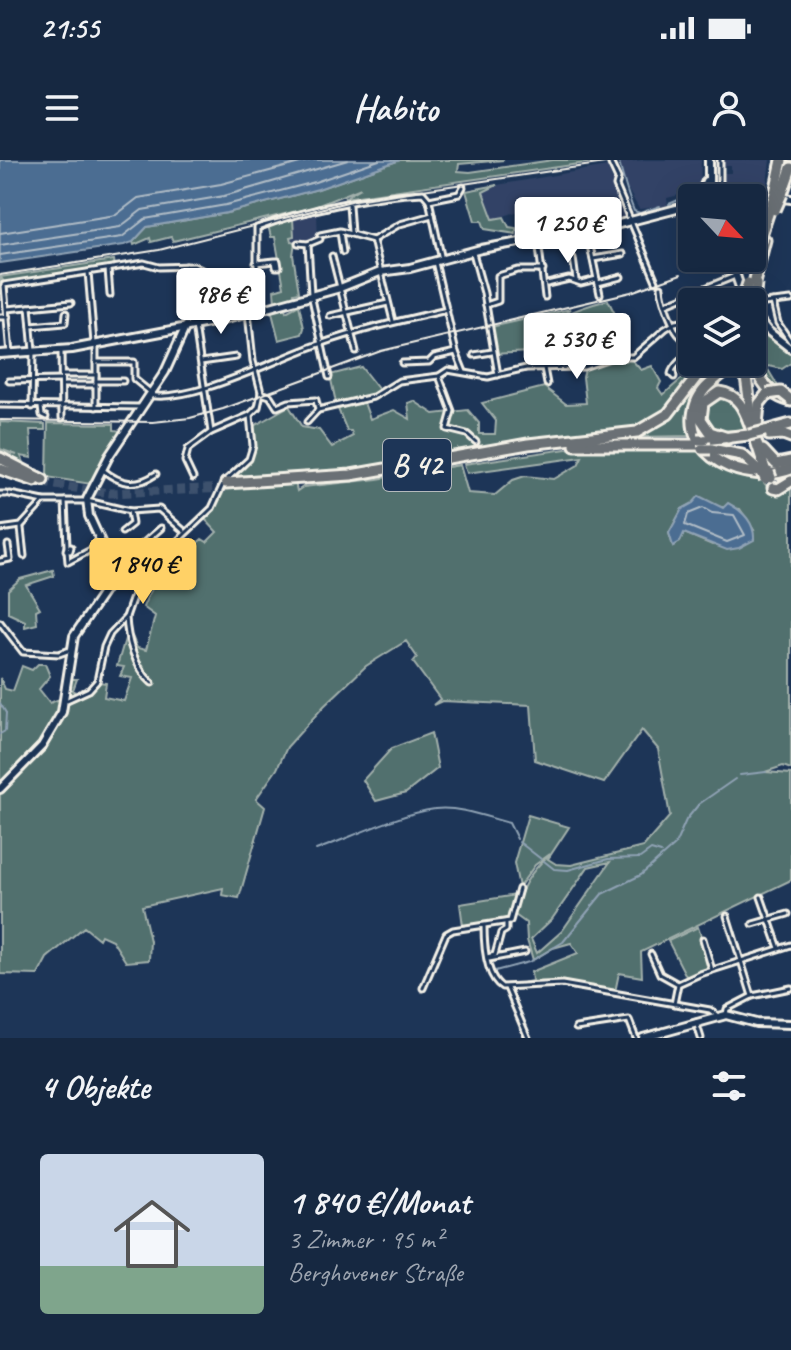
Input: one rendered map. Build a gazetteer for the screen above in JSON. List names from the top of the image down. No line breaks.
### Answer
{"streets":{"highway":["B 42"]},"north":"bottom right","page":{"status":"21:55","header":"Habito","price":["1 250 €","986 €","2 530 €","1 840 €"],"heading":"4 Objekte","list":[{"name":"1 840 €/Monat","note":"3 Zimmer · 95 m² · Berghovener Straße"}]}}
